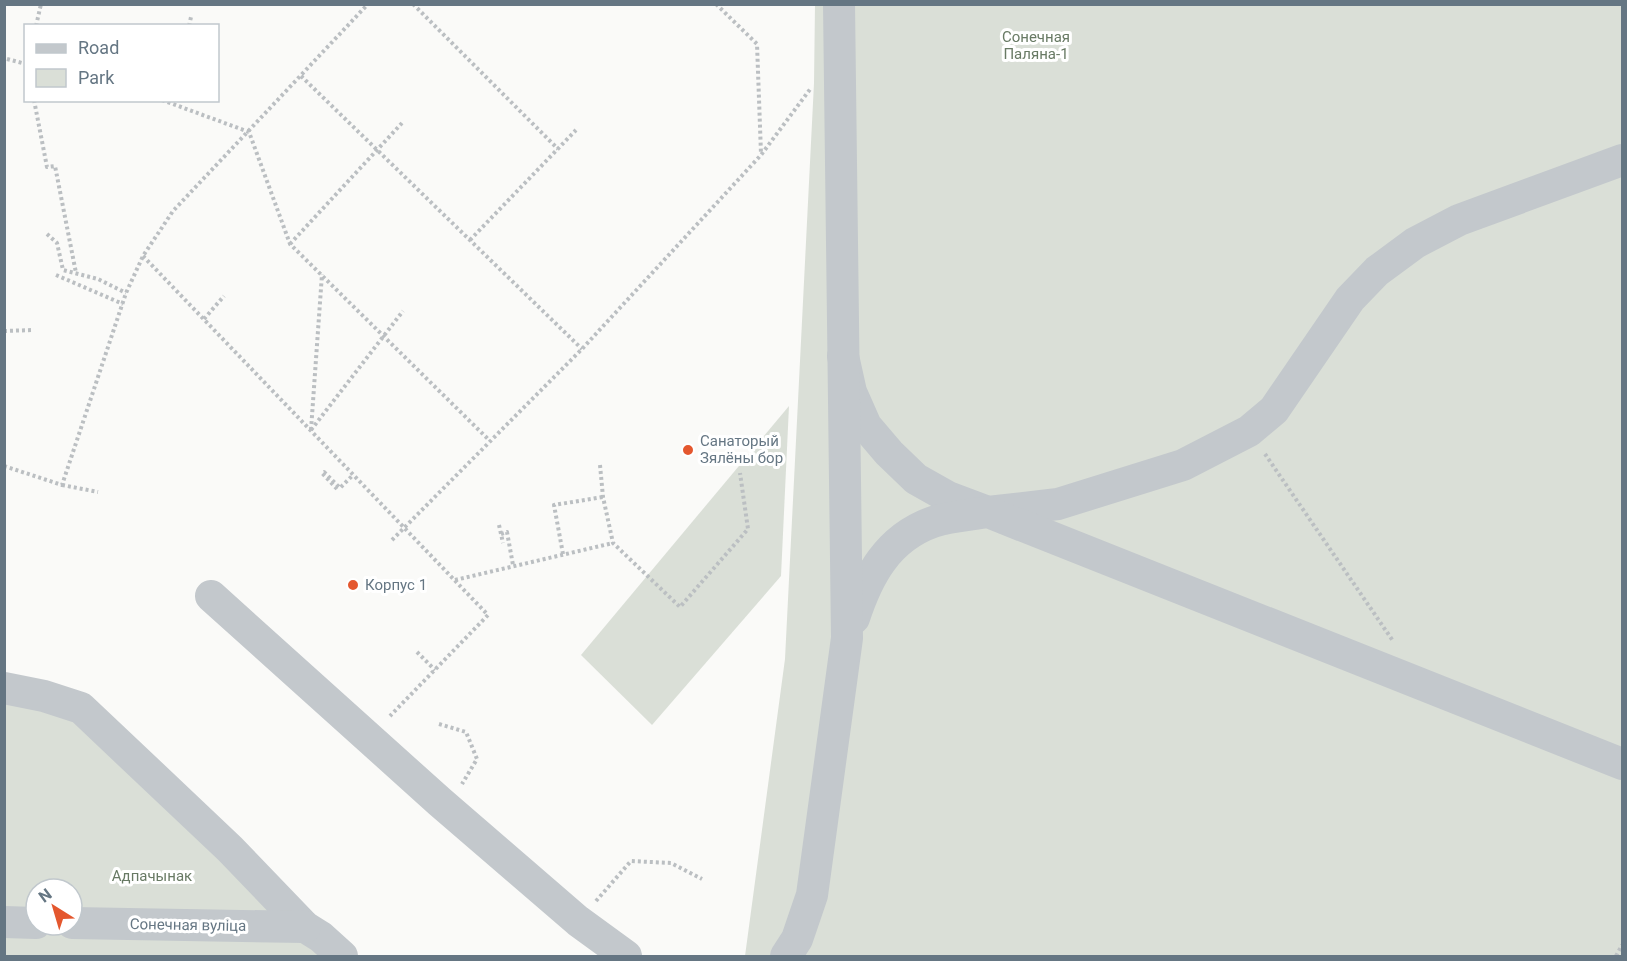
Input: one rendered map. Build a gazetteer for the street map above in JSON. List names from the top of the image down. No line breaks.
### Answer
{"streets":{"street":["Сонечная вуліца"]},"parks":["Сонечная Паляна-1","Адпачынак"],"places":["Санаторый Зялёны бор","Корпус 1"],"legend":["Road","Park"],"north":"top left"}
